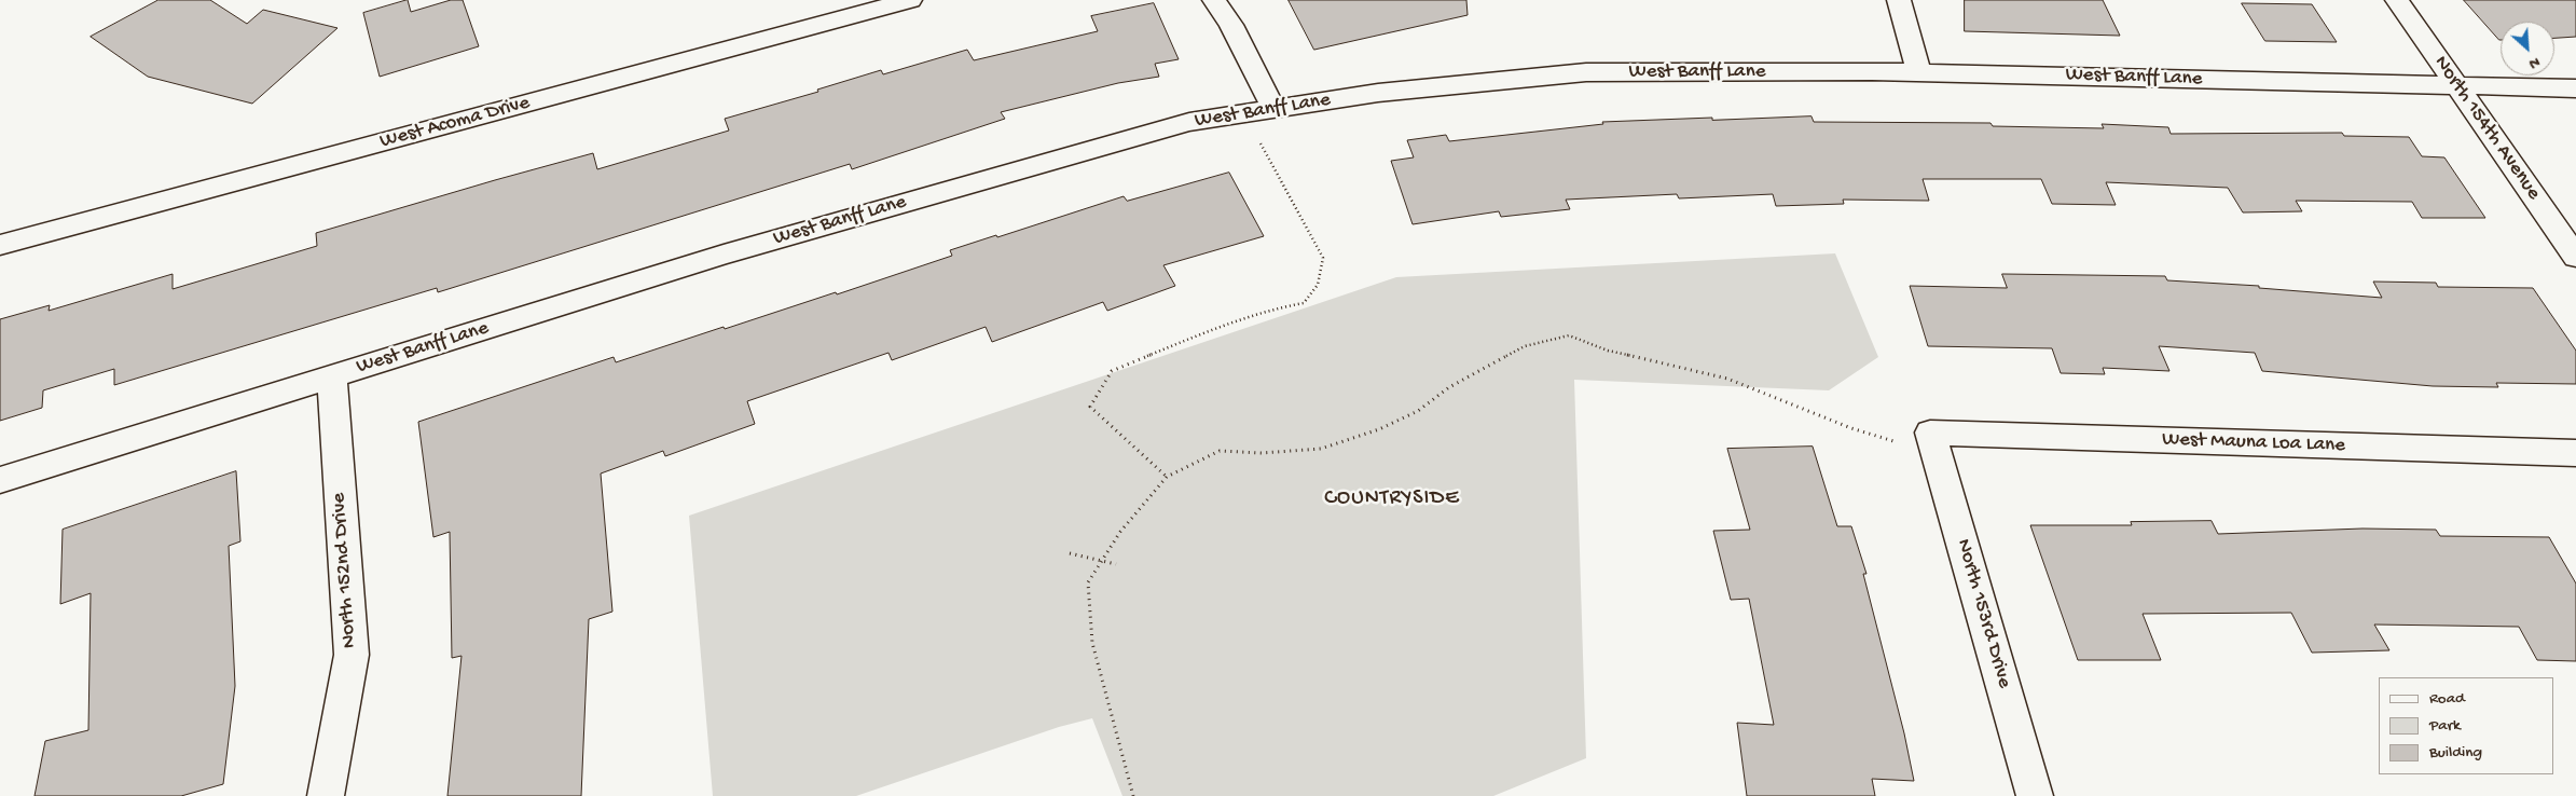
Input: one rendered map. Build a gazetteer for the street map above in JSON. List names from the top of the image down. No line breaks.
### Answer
{"streets":{"street":["West Banff Lane","West Acoma Drive","North 154th Avenue","West Mauna Loa Lane","North 152nd Drive","North 153rd Drive"]},"crossings":[["West Banff Lane","North 154th Avenue"],["West Banff Lane","North 152nd Drive"],["West Mauna Loa Lane","North 153rd Drive"]],"districts":["COUNTRYSIDE"],"legend":["Road","Park","Building"],"north":"bottom right"}
